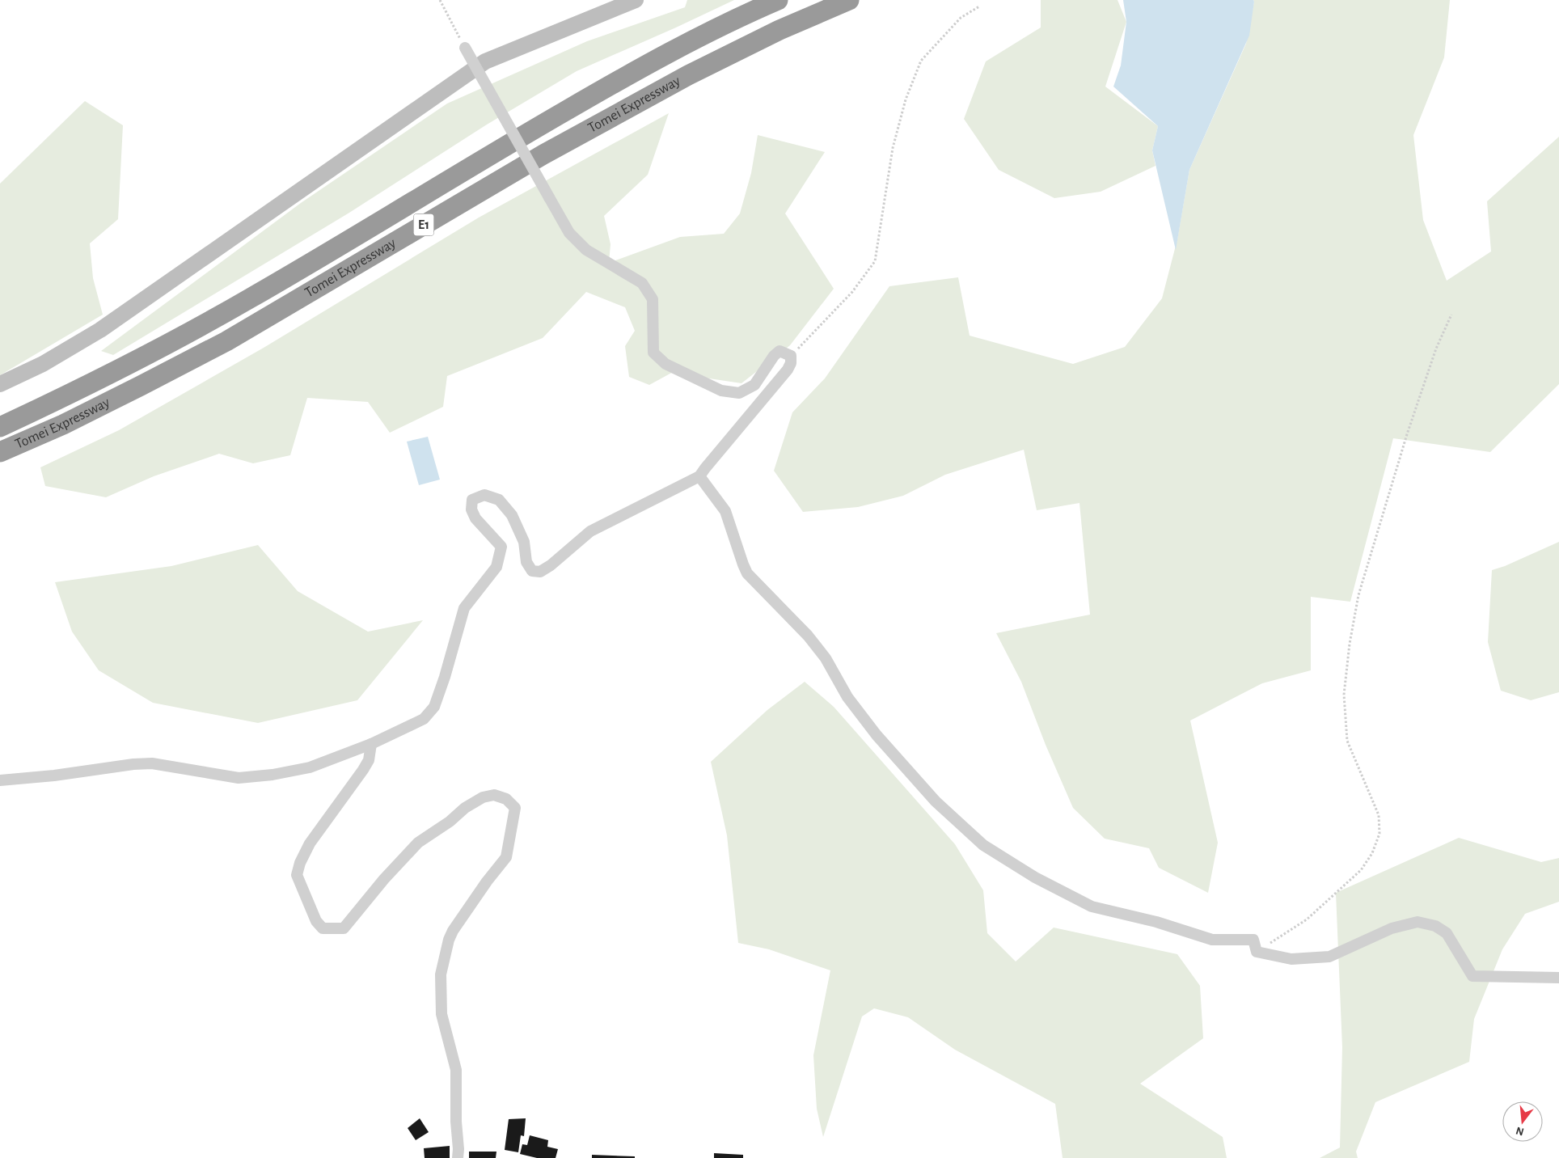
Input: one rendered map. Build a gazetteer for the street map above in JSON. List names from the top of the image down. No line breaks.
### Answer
{"streets":{"highway":["Tomei Expressway","E1"]},"north":"bottom"}
